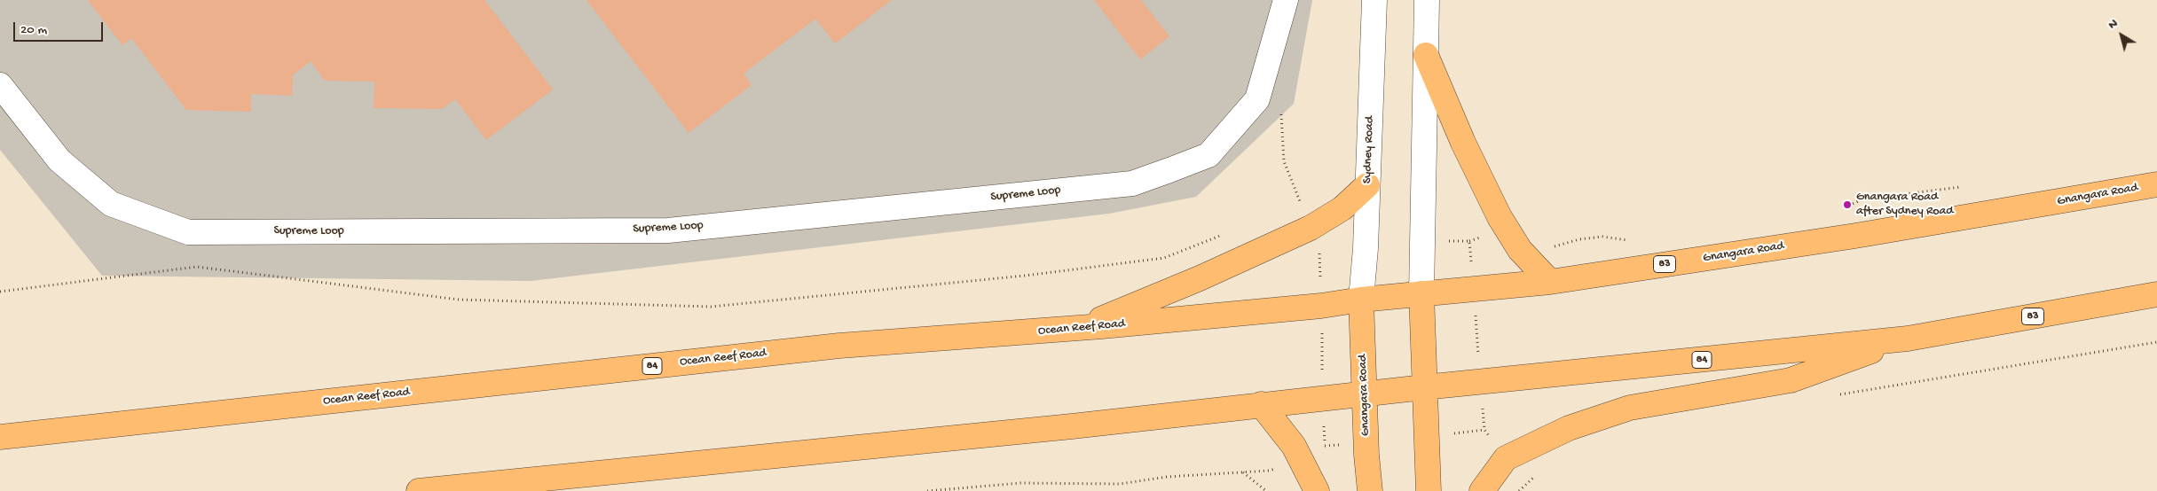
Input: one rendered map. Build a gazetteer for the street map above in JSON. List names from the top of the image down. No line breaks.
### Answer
{"streets":{"main road":["Gnangara Road","83","Ocean Reef Road","84"],"street":["Sydney Road","Supreme Loop"]},"crossings":[["Sydney Road","Gnangara Road"],["Sydney Road","Ocean Reef Road"],["Gnangara Road","Ocean Reef Road"],["Gnangara Road","84"],["83","84"]],"places":["Gnangara Road after Sydney Road"],"scale_bar":"20 m","north":"top left"}
